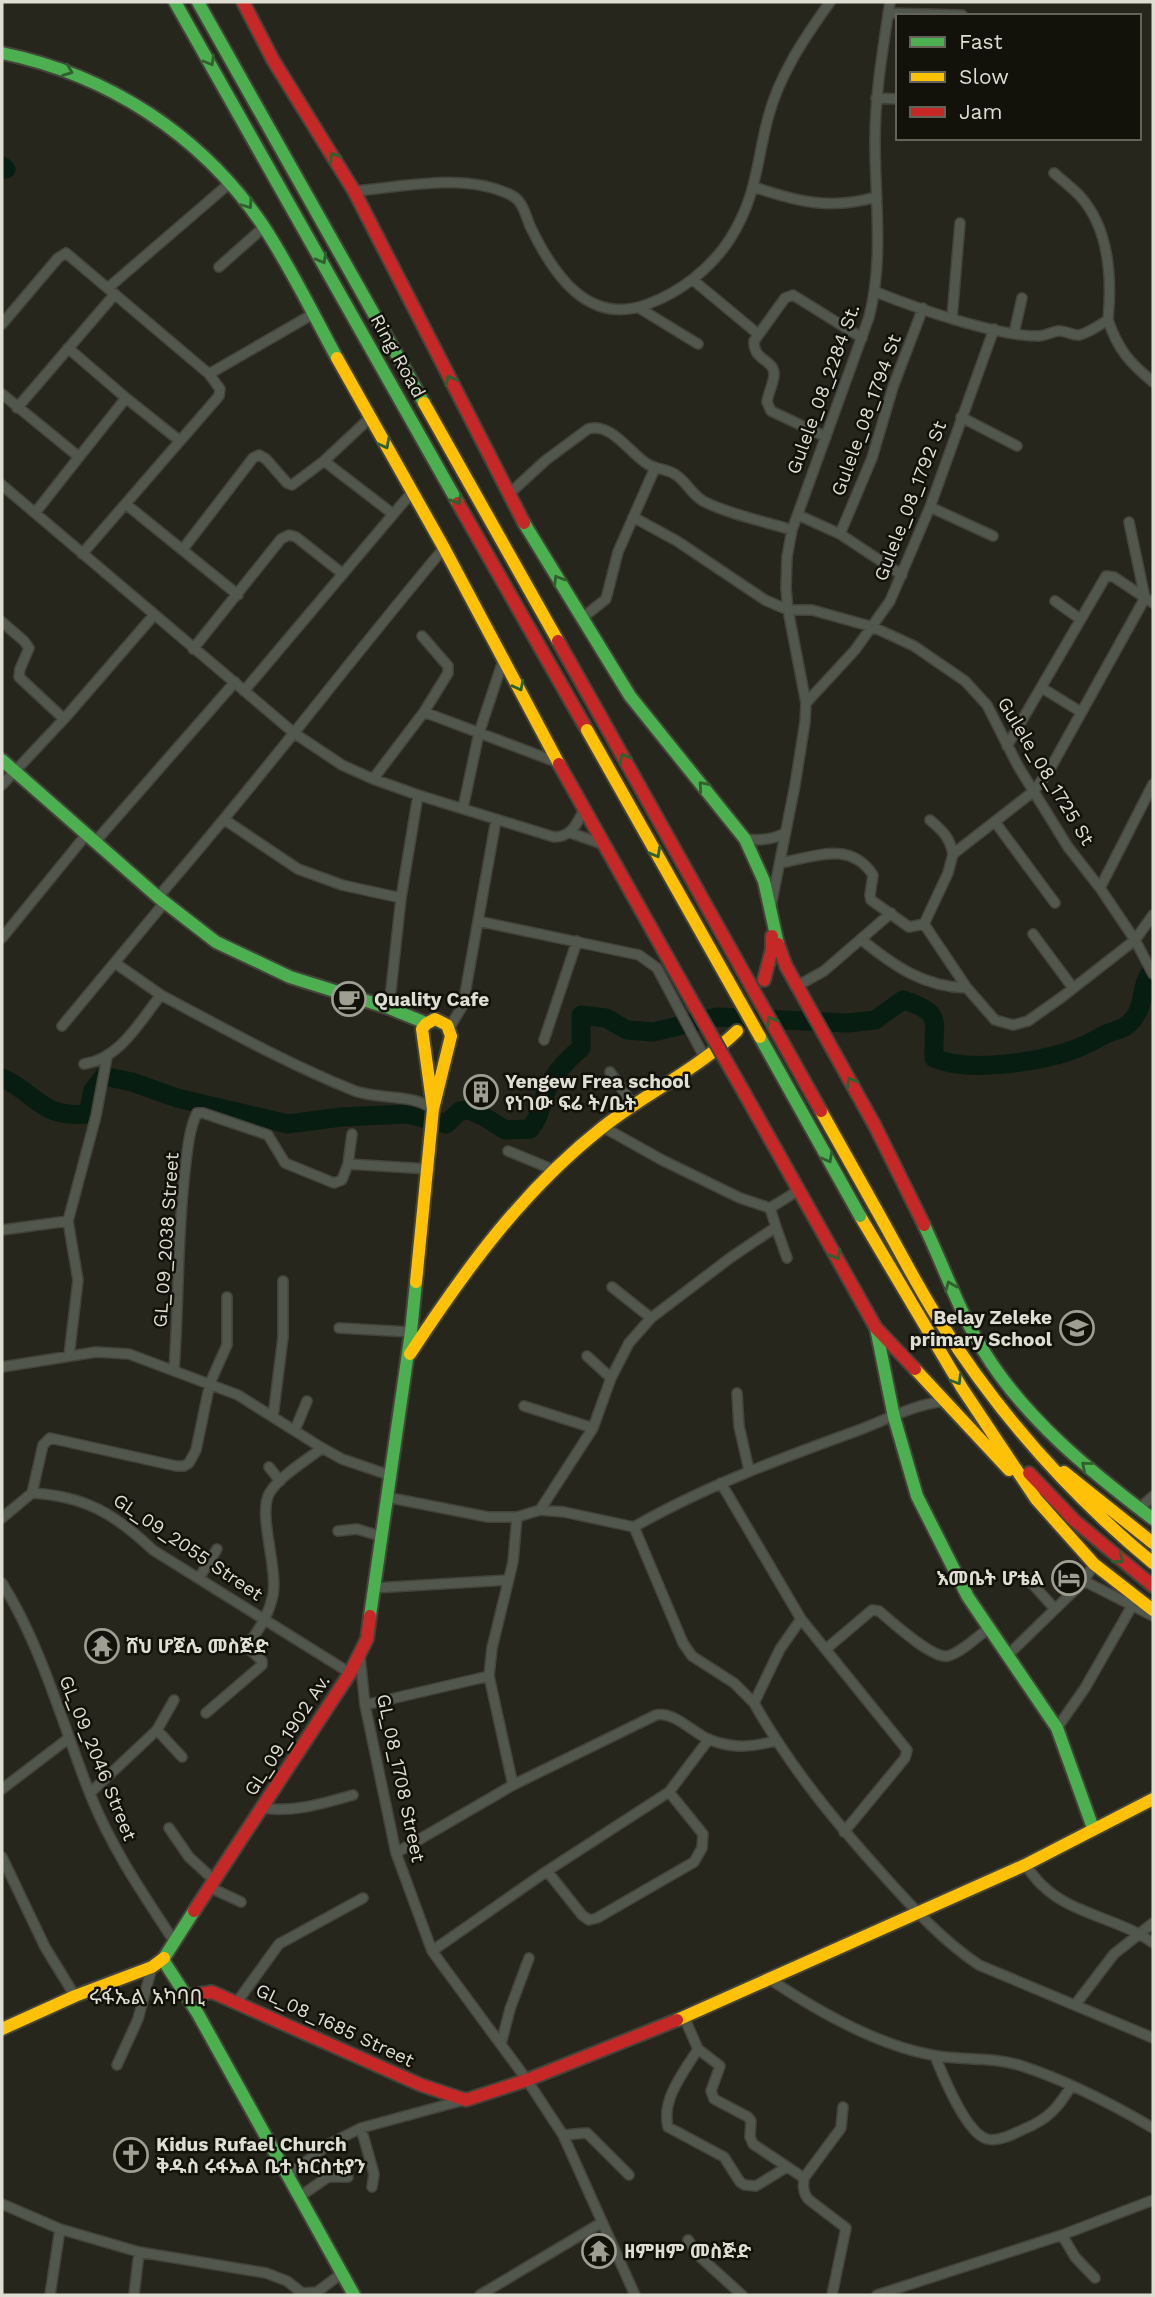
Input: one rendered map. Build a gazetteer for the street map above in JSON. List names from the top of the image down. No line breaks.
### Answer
{"streets":{"main road":["Ring Road","GL_09_1902 Av.","GL_08_1685 Street"],"street":["Gulele_08_2284 St.","Gulele_08_1794 St","Gulele_08_1792 St","Gulele_08_1725 St","GL_09_2038 Street","GL_09_2055 Street","GL_09_2046 Street","GL_08_1708 Street"]},"crossings":[["Gulele_08_2284 St.","Gulele_08_1792 St"],["Gulele_08_2284 St.","Gulele_08_1725 St"],["Gulele_08_1792 St","Gulele_08_1725 St"],["GL_09_2055 Street","GL_09_1902 Av."],["GL_09_1902 Av.","GL_09_2046 Street"],["GL_09_1902 Av.","GL_08_1708 Street"]],"districts":["ሩፋኤል አካባቢ"],"places":{"cafe":["Quality Cafe"],"building":["Yengew Frea school የነገው ፍሬ ት/ቤት"],"school or university":["Belay Zeleke primary School"],"hotel":["እመቤት ሆቴል"],"temple":["ሸህ ሆጀሌ መስጅድ","ዘምዘም መስጅድ"],"church":["Kidus Rufael Church ቅዱስ ሩፋኤል ቤተ ክርስቲያን"]},"legend":["Fast","Slow","Jam"]}
